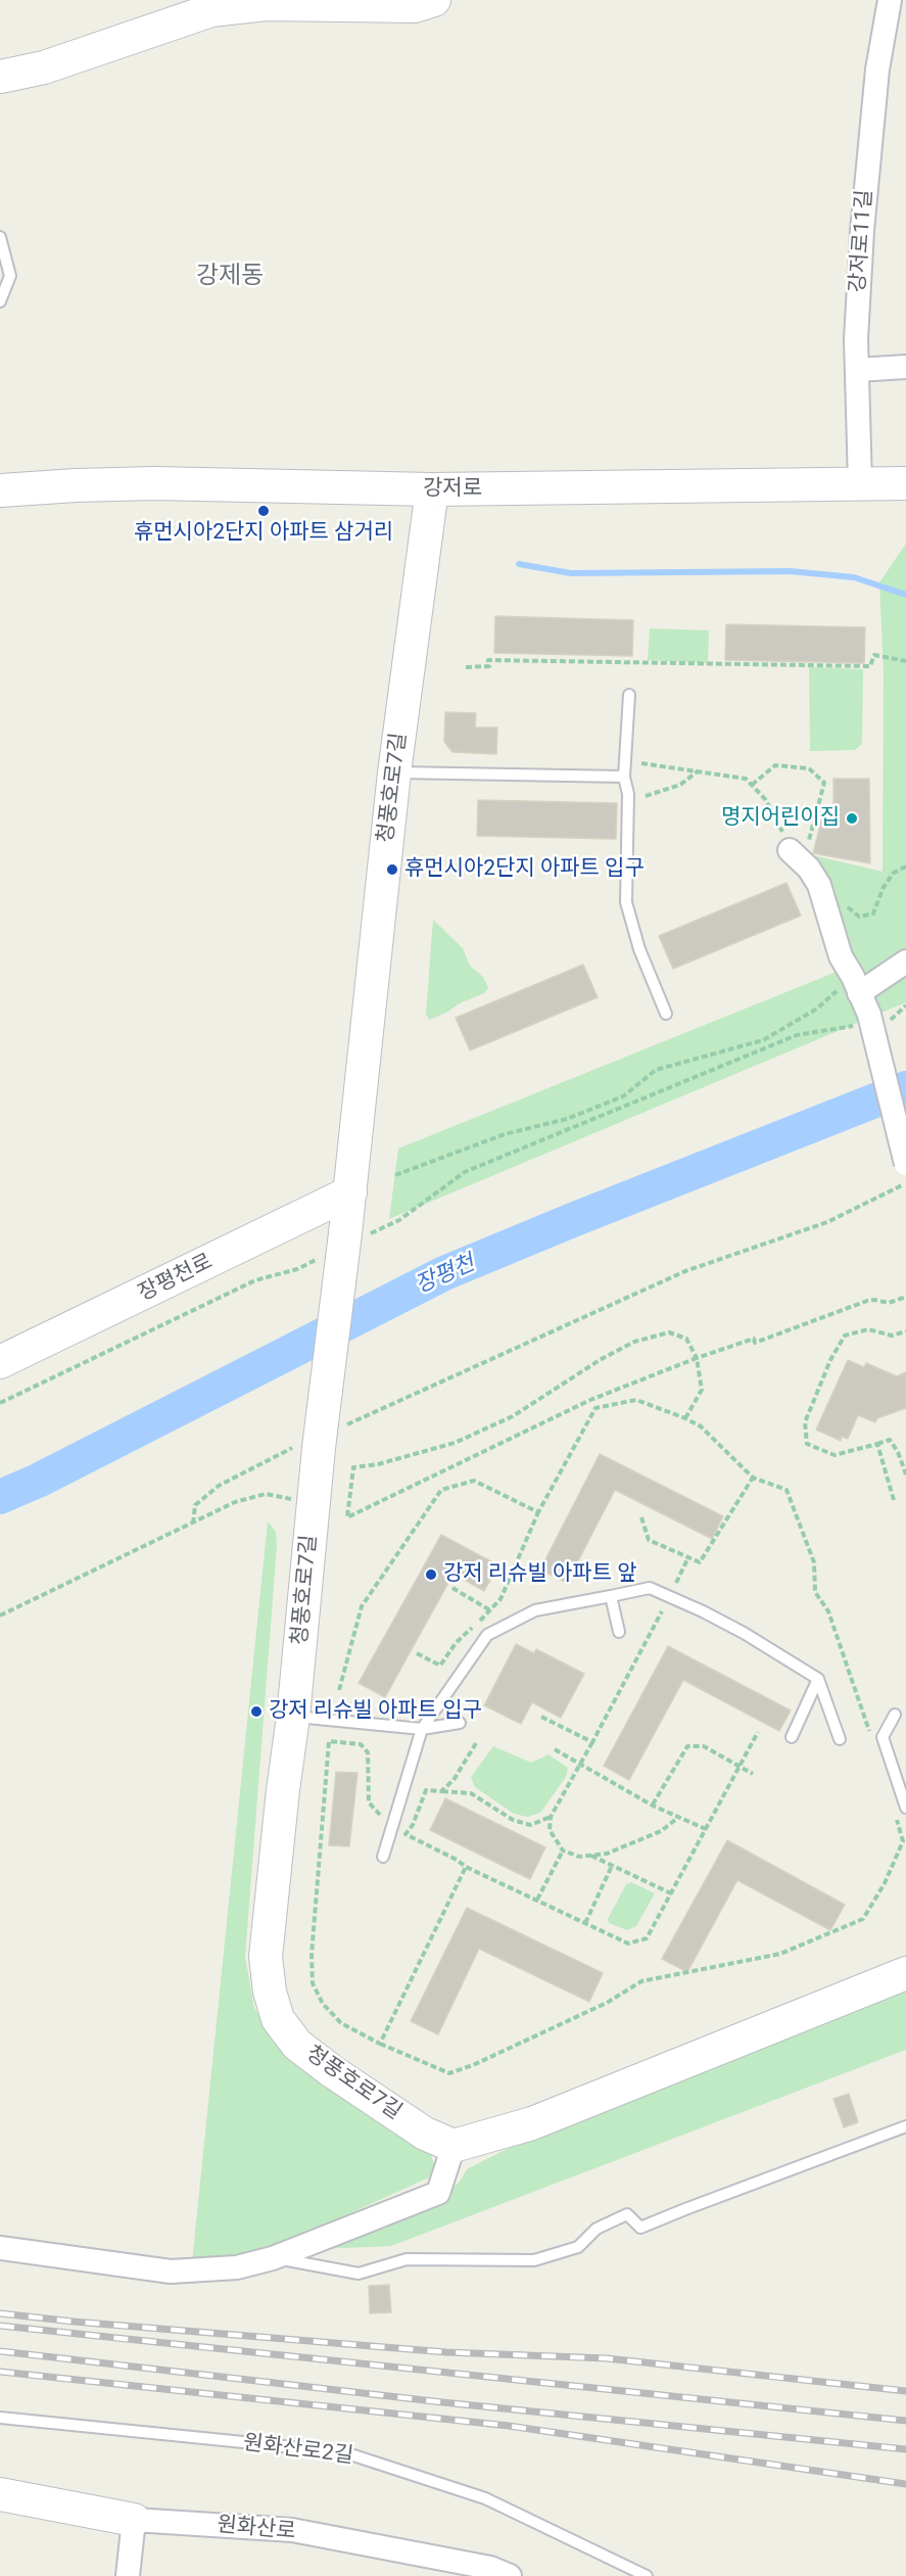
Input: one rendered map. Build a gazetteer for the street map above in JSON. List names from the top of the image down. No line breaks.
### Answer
{"streets":{"street":["강저로11길","강저로","청풍호로7길","장평천로","원화산로"],"lane":["원화산로2길"]},"crossings":[["강저로11길","강저로"],["강저로","청풍호로7길"],["청풍호로7길","장평천로"]],"districts":["강제동"],"water":["장평천"],"places":["휴먼시아2단지 아파트 삼거리","명지어린이집","휴먼시아2단지 아파트 입구","강저 리슈빌 아파트 앞","강저 리슈빌 아파트 입구"]}
